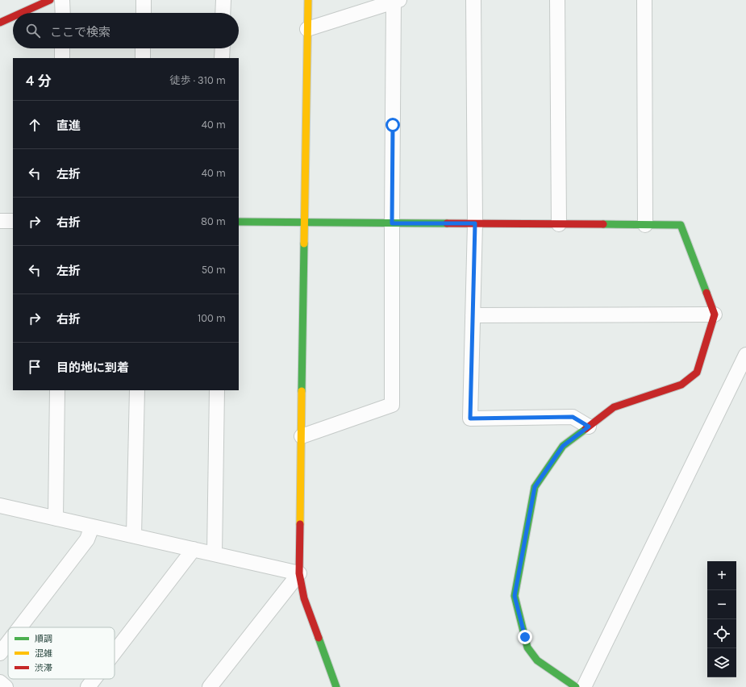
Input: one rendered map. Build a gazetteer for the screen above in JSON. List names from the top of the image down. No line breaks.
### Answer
{"legend":["順調","混雑","渋滞"],"page":{"search":"ここで検索","heading":["4 分","徒歩 · 310 m"],"list":[["直進","40 m"],["左折","40 m"],["右折","80 m"],["左折","50 m"],["右折","100 m"],"目的地に到着"],"map_buttons":["+","−"]}}
